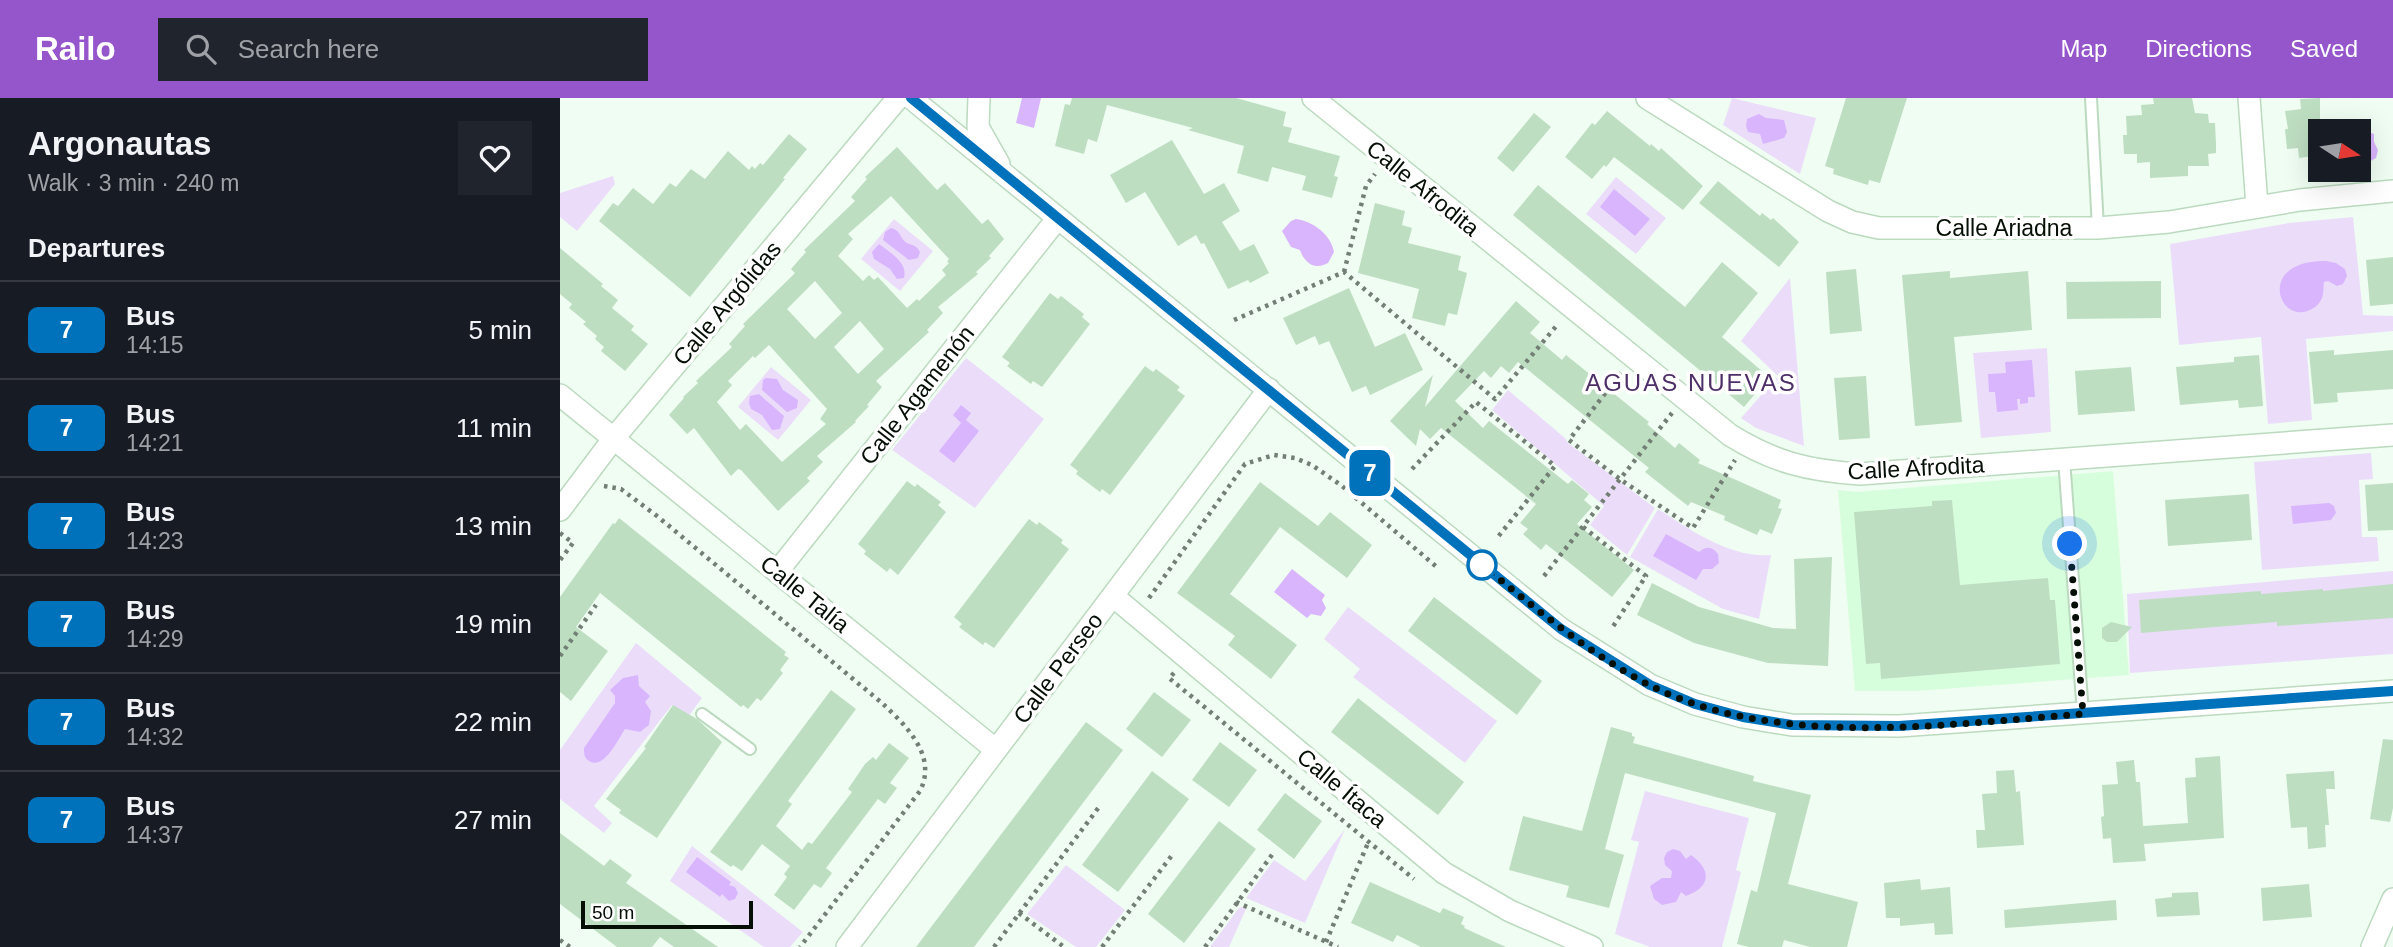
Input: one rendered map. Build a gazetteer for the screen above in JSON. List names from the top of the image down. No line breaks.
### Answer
{"streets":{"street":["Calle Afrodita","Calle Ariadna","Calle Argólidas","Calle Agamenón","Calle Talía","Calle Perseo","Calle Ítaca"]},"crossings":[["Calle Argólidas","Calle Talía"],["Calle Agamenón","Calle Talía"],["Calle Talía","Calle Perseo"],["Calle Perseo","Calle Ítaca"]],"districts":["AGUAS NUEVAS"],"lines":["bus line 7"],"scale_bar":"50 m","north":"right","page":{"header":"Railo","search":"Search here","nav":["Map","Directions","Saved"],"heading":[["Argonautas","Walk · 3 min · 240 m"],"Departures"],"on_map":"7","list":[{"mark":"7","name":"Bus","note":"14:15","value":"5 min"},{"mark":"7","name":"Bus","note":"14:21","value":"11 min"},{"mark":"7","name":"Bus","note":"14:23","value":"13 min"},{"mark":"7","name":"Bus","note":"14:29","value":"19 min"},{"mark":"7","name":"Bus","note":"14:32","value":"22 min"},{"mark":"7","name":"Bus","note":"14:37","value":"27 min"}],"scale":"50 m"}}
